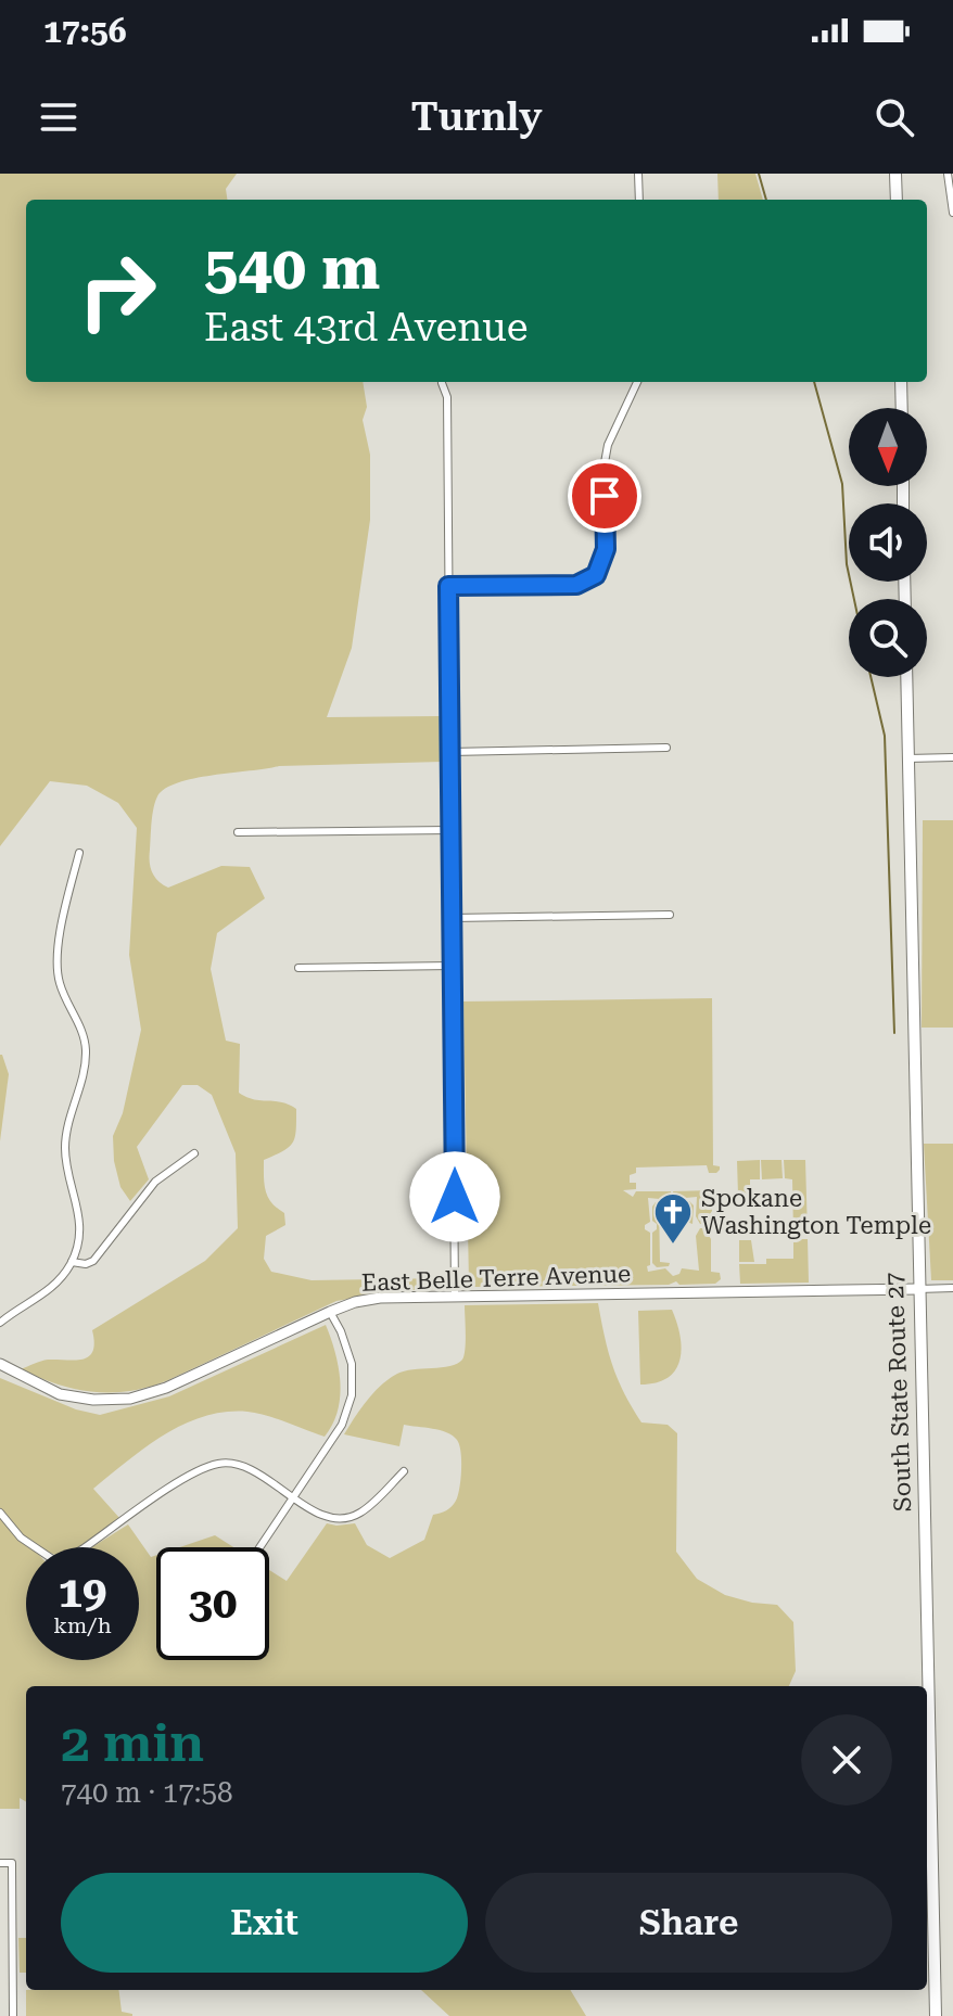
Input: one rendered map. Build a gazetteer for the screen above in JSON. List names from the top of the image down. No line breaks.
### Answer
{"streets":{"main road":["South State Route 27"],"street":["East Belle Terre Avenue"]},"crossings":[["East Belle Terre Avenue","South State Route 27"]],"places":{"church":["Spokane Washington Temple"]},"north":"bottom","page":{"status":"17:56","header":"Turnly","turn":["540 m","East 43rd Avenue"],"speed":"19 km/h","limit":"30","heading":["2 min","740 m · 17:58"],"buttons":["Exit","Share"]}}
